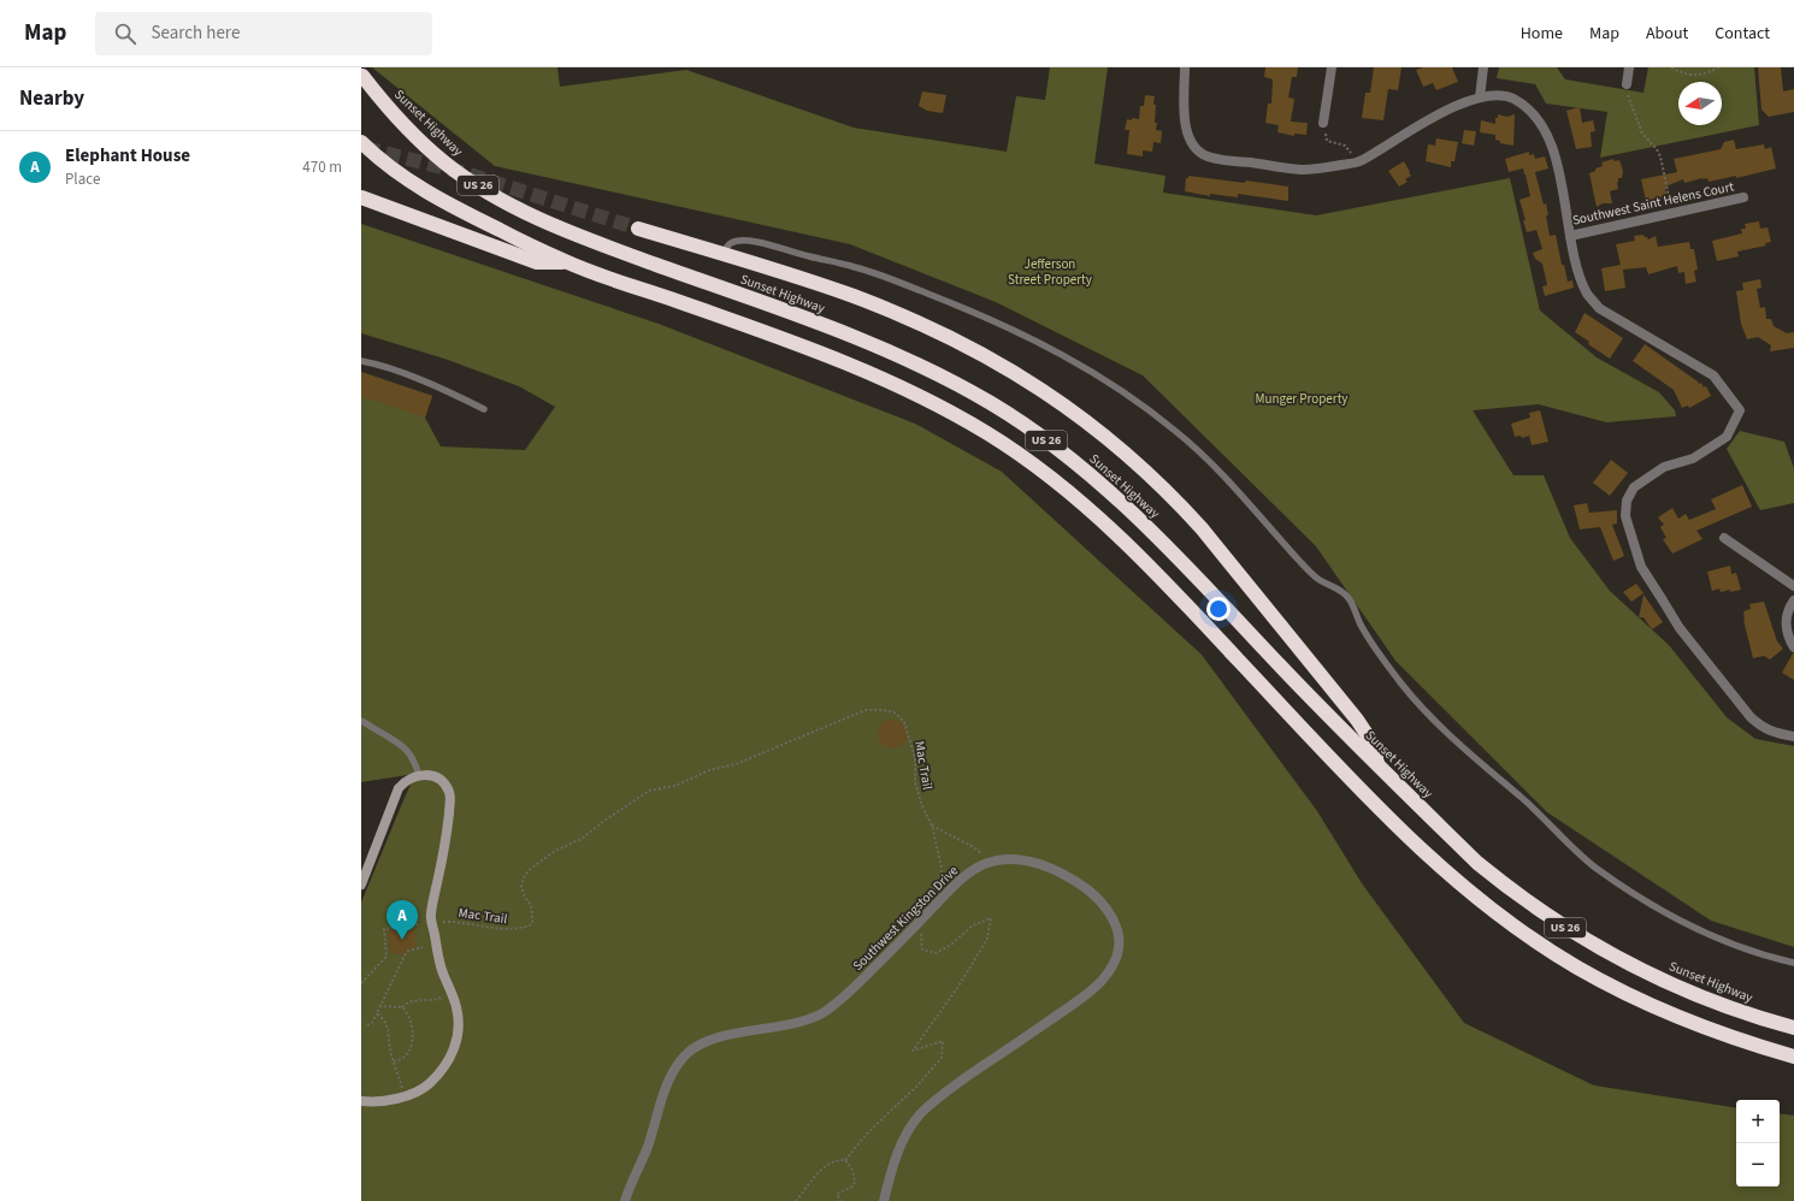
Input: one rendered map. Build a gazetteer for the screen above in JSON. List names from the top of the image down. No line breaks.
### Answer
{"streets":{"highway":["Sunset Highway","US 26"],"street":["Southwest Saint Helens Court","Southwest Kingston Drive"],"path":["Mac Trail"]},"parks":["Jefferson Street Property","Munger Property"],"north":"left","page":{"header":"Map","search":"Search here","nav":["Home","Map","About","Contact"],"heading":"Nearby","list":[{"mark":"A","name":"Elephant House","note":"Place","value":"470 m"}],"pins":"A","map_buttons":["+","−"]}}
